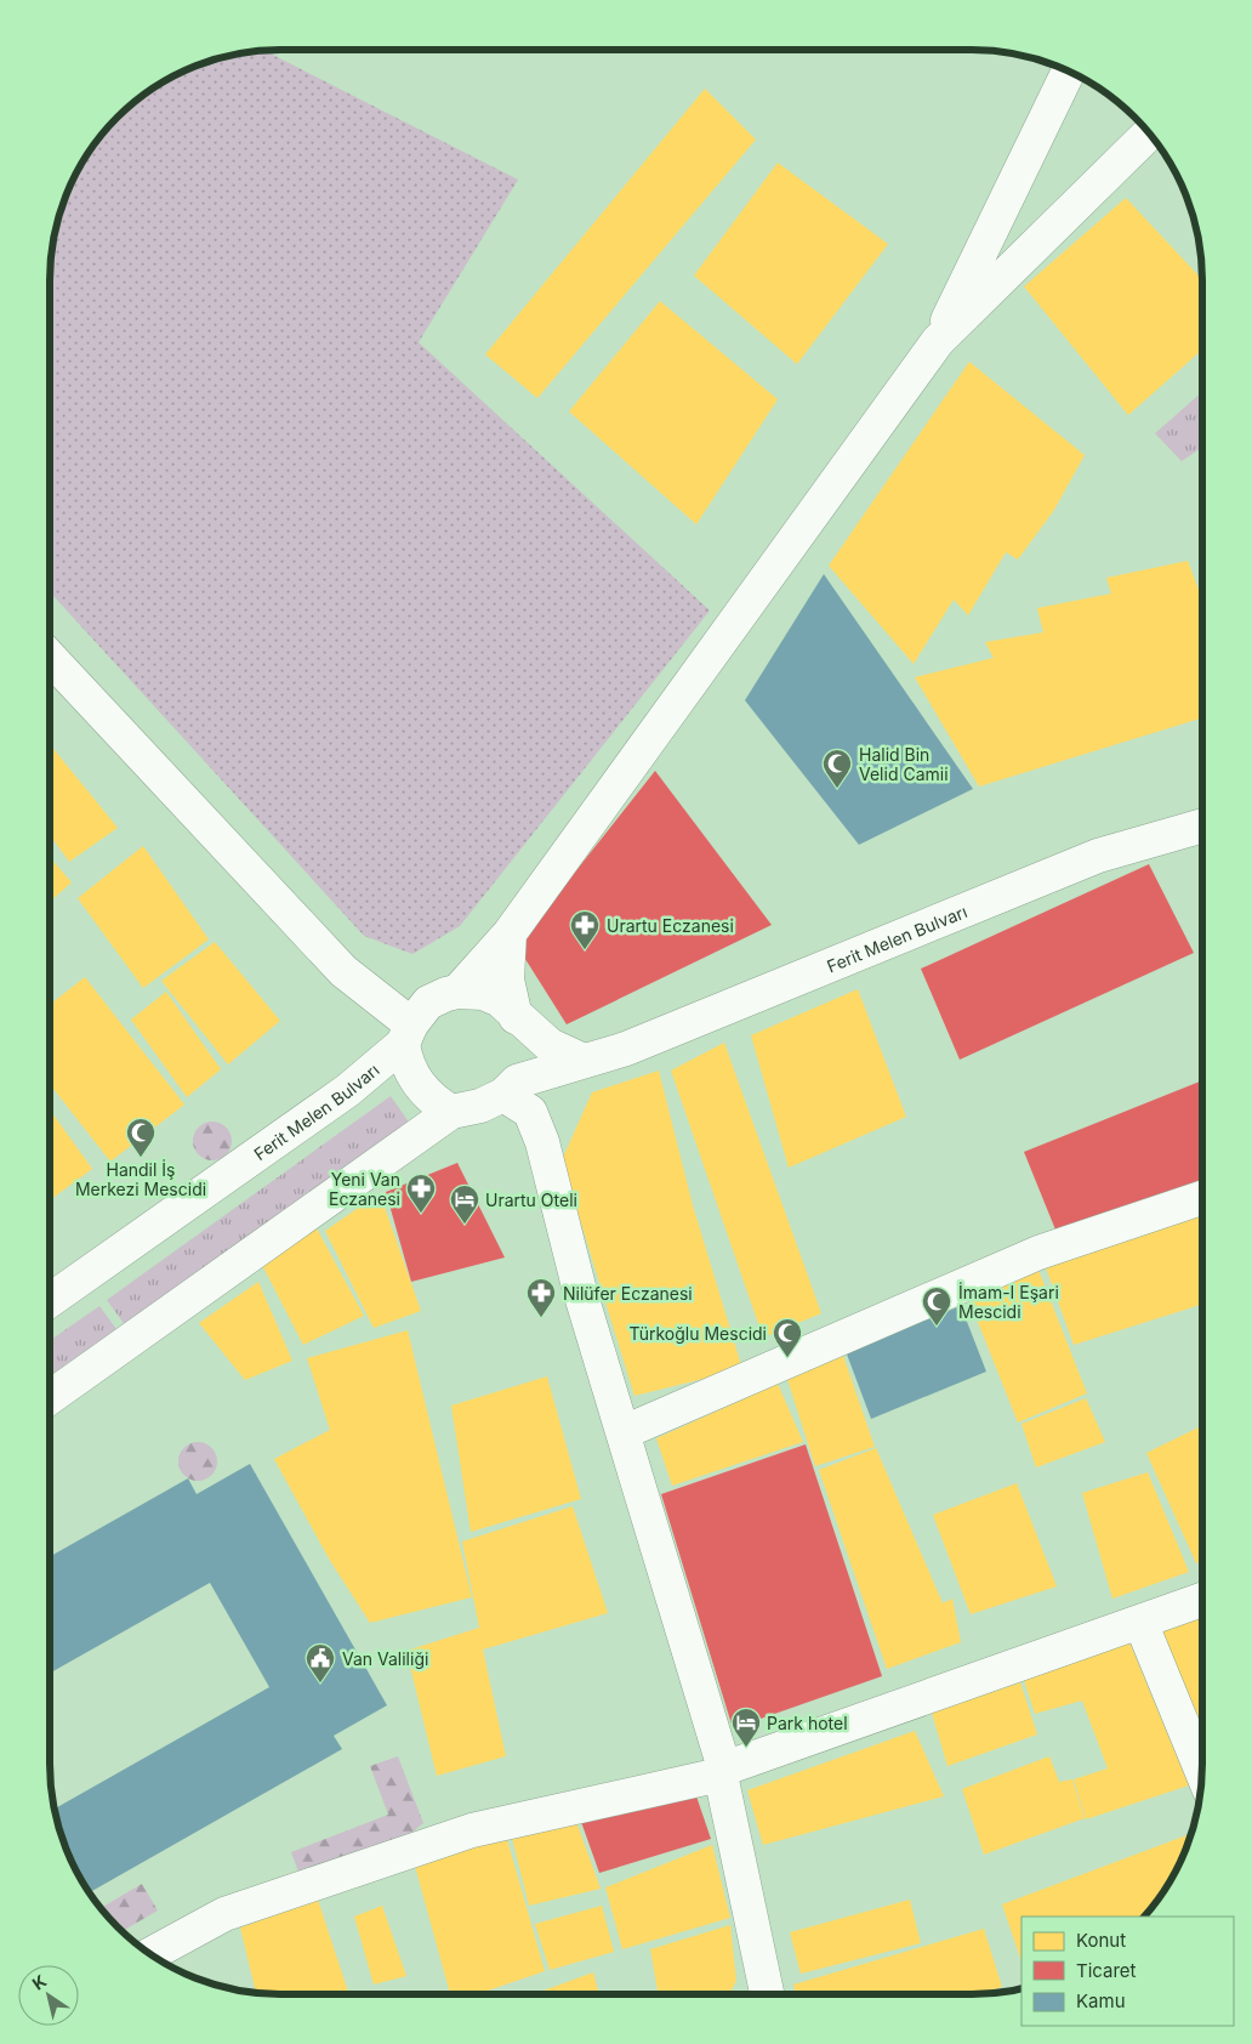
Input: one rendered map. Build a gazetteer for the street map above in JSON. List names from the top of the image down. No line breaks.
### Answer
{"streets":{"street":["Ferit Melen Bulvarı"]},"places":{"mosque":["Halid Bin Velid Camii","Handil İş Merkezi Mescidi","İmam-I Eşari Mescidi","Türkoğlu Mescidi"],"pharmacy":["Urartu Eczanesi","Yeni Van Eczanesi","Nilüfer Eczanesi"],"hotel":["Urartu Oteli","Park hotel"],"public building":["Van Valiliği"]},"legend":["Konut","Ticaret","Kamu"],"north":"top left"}
